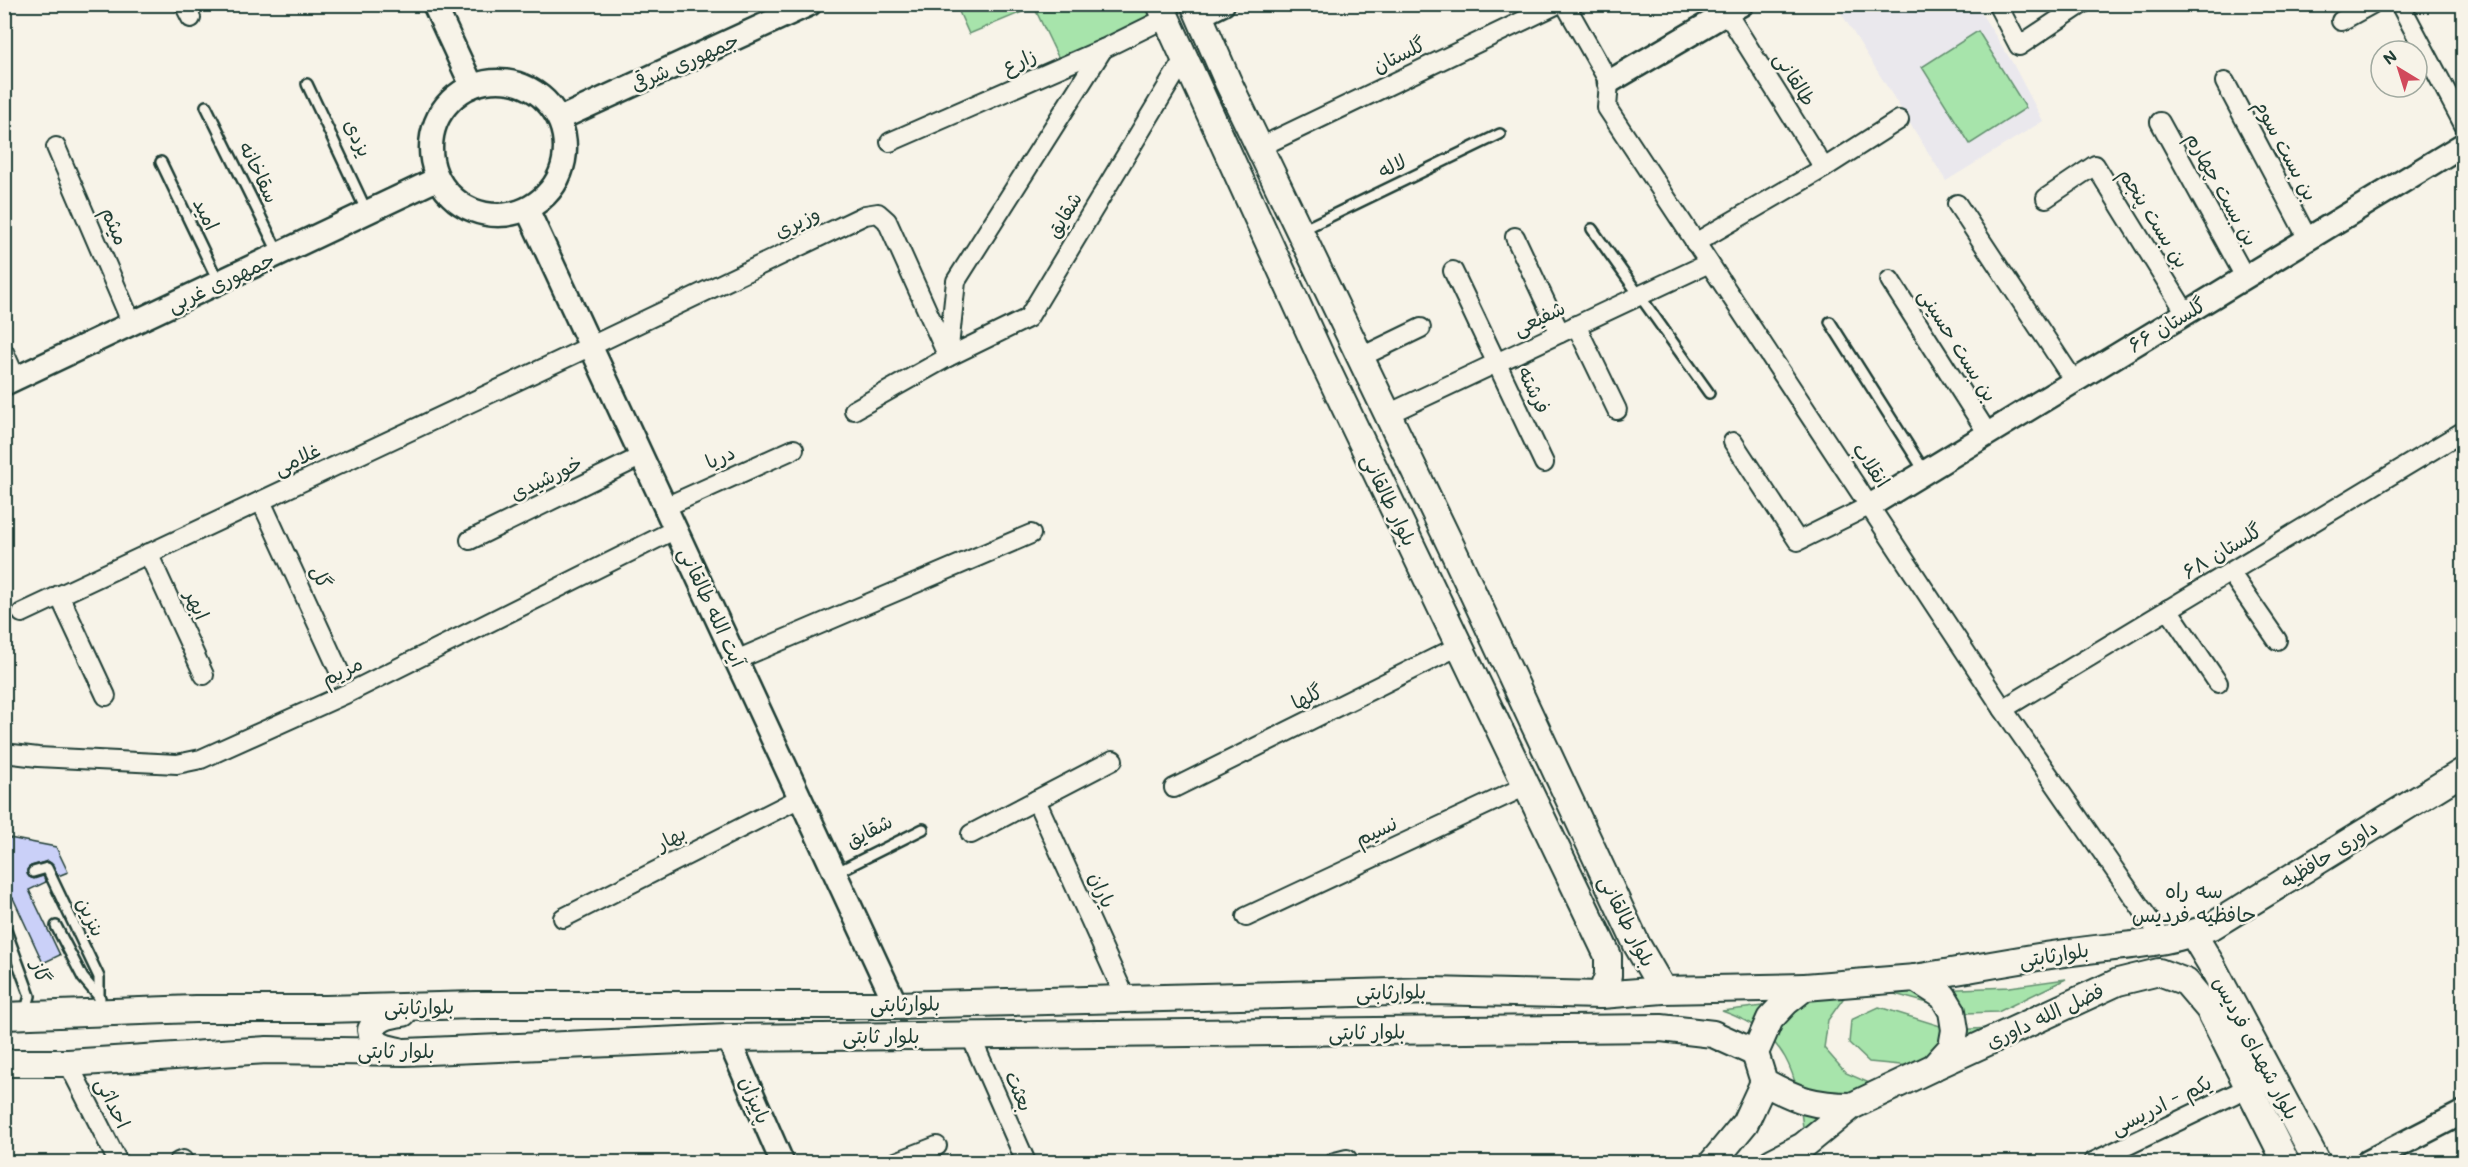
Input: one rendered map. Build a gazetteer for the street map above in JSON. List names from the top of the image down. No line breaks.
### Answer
{"streets":{"main road":["بلوار طالقانی","داوری حافظیه","بلوارثابتی","فضل الله داوری","بلوار ثابتی","بلوار شهدای فردیس"],"street":["گلستان","زارع","جمهوری شرقی","طالقانی","بن بست سوم","بن بست چهارم","شقایق","بن بست پنجم","وزیری","میثم","جمهوری غربی","شفیعی","گلستان ۶۶","بن بست حسینی","فرشته","دریا","غلامی","انقلاب","خورشیدی","گلستان ۶۸","گل","ابهر","آیت الله طالقانی","مریم","گلها","نسیم","بهار","یاران","بعثت","پاییزان","احداثی","یکم - ادریسی"],"lane":["یزدی","لاله","سقاخانه","امید","بنزین","گاز"]},"crossings":[["گلستان","بلوار طالقانی"],["زارع","بلوار طالقانی"],["جمهوری شرقی","جمهوری غربی"],["جمهوری شرقی","آیت الله طالقانی"],["یزدی","جمهوری غربی"],["بن بست سوم","گلستان ۶۶"],["لاله","بلوار طالقانی"],["سقاخانه","جمهوری غربی"],["بن بست چهارم","گلستان ۶۶"],["امید","جمهوری غربی"],["شقایق","وزیری"],["شقایق","بلوار طالقانی"],["شقایق","آیت الله طالقانی"],["بن بست پنجم","گلستان ۶۶"],["وزیری","غلامی"],["وزیری","آیت الله طالقانی"],["میثم","جمهوری غربی"],["جمهوری غربی","آیت الله طالقانی"],["شفیعی","فرشته"],["شفیعی","انقلاب"],["شفیعی","بلوار طالقانی"],["گلستان ۶۶","بن بست حسینی"],["گلستان ۶۶","انقلاب"],["دریا","آیت الله طالقانی"],["غلامی","گل"],["غلامی","ابهر"],["غلامی","آیت الله طالقانی"],["انقلاب","گلستان ۶۸"],["انقلاب","بلوارثابتی"],["خورشیدی","آیت الله طالقانی"],["بلوار طالقانی","گلها"],["بلوار طالقانی","نسیم"],["بلوار طالقانی","بلوارثابتی"],["آیت الله طالقانی","مریم"],["آیت الله طالقانی","بهار"],["آیت الله طالقانی","بلوارثابتی"],["داوری حافظیه","بلوارثابتی"],["داوری حافظیه","بلوار شهدای فردیس"],["یاران","بلوارثابتی"],["بنزین","گاز"],["بلوارثابتی","گاز"],["بلوارثابتی","فضل الله داوری"],["بلوارثابتی","بلوار ثابتی"],["بلوارثابتی","بلوار شهدای فردیس"],["فضل الله داوری","بلوار ثابتی"],["فضل الله داوری","بلوار شهدای فردیس"],["بلوار ثابتی","بعثت"],["بلوار ثابتی","پاییزان"],["بلوار ثابتی","احداثی"],["بلوار شهدای فردیس","یکم - ادریسی"]],"districts":["سه راه حافظیه فردیس"],"north":"top left"}
